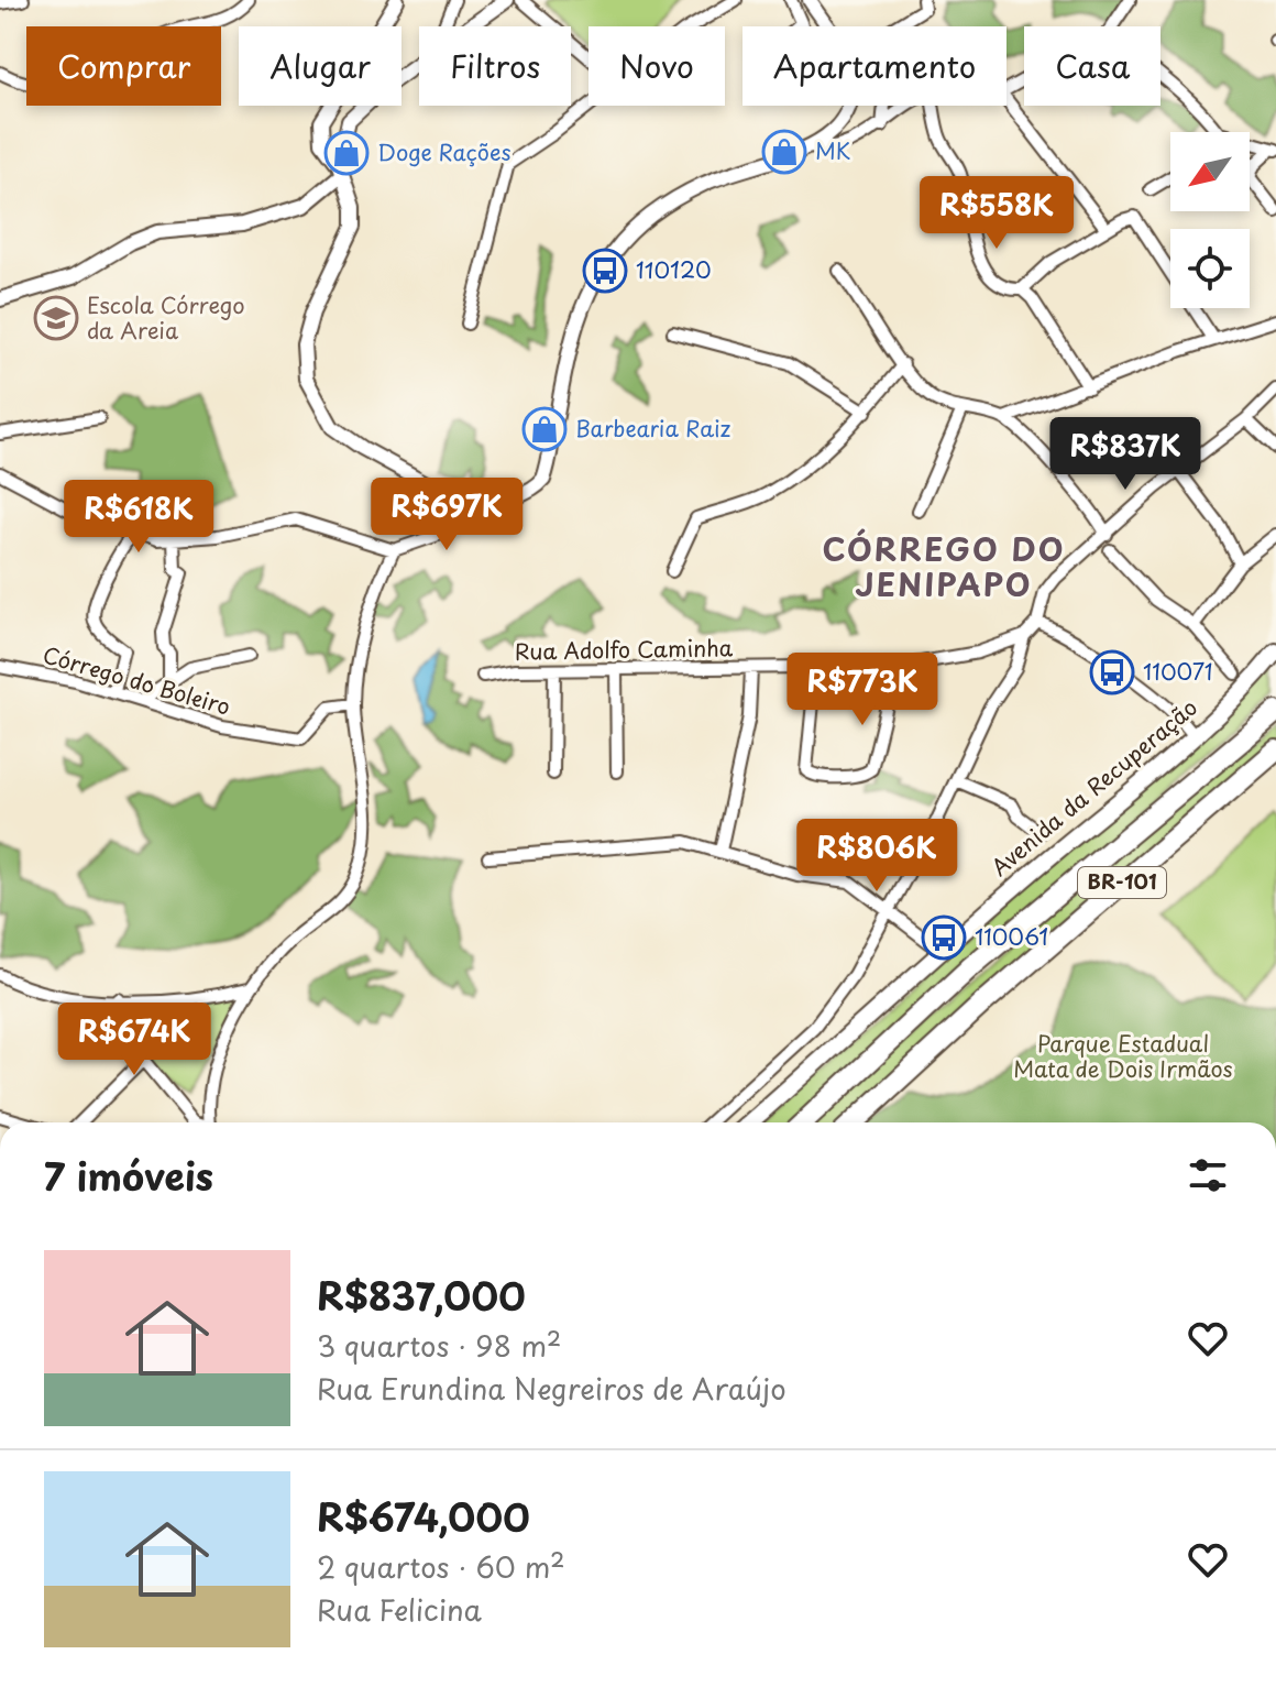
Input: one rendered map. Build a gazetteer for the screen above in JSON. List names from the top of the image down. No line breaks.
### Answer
{"streets":{"highway":["BR-101"],"main road":["Avenida da Recuperação"],"street":["Rua Adolfo Caminha","Córrego do Boleiro"]},"districts":["CÓRREGO DO JENIPAPO"],"parks":["Parque Estadual Mata de Dois Irmãos"],"places":{"shop":["MK","Doge Rações","Barbearia Raiz"],"bus stop":["110120","110071","110061"],"school or university":["Escola Córrego da Areia"]},"north":"bottom left","page":{"chip":["Comprar","Alugar","Filtros","Novo","Apartamento","Casa"],"price":["R$558K","R$837K","R$697K","R$618K","R$773K","R$806K","R$674K"],"heading":"7 imóveis","list":[{"name":"R$837,000","note":"3 quartos · 98 m² · Rua Erundina Negreiros de Araújo"},{"name":"R$674,000","note":"2 quartos · 60 m² · Rua Felicina"}]}}
